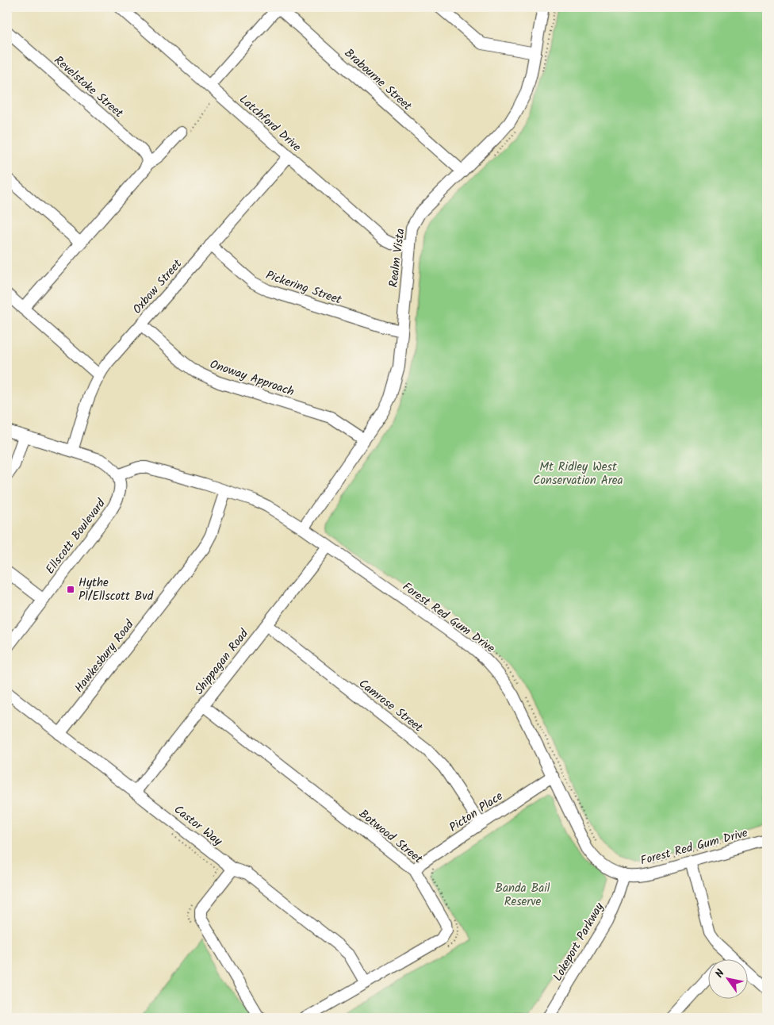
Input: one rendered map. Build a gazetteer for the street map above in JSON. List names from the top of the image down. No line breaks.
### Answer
{"streets":{"street":["Brabourne Street","Revelstoke Street","Latchford Drive","Realm Vista","Oxbow Street","Pickering Street","Onoway Approach","Ellscott Boulevard","Forest Red Gum Drive","Hawkesbury Road","Shippagan Road","Camrose Street","Picton Place","Castor Way","Botwood Street","Lokeport Parkway"]},"crossings":[["Brabourne Street","Realm Vista"],["Latchford Drive","Realm Vista"],["Latchford Drive","Oxbow Street"],["Realm Vista","Pickering Street"],["Realm Vista","Onoway Approach"],["Realm Vista","Forest Red Gum Drive"],["Oxbow Street","Pickering Street"],["Oxbow Street","Onoway Approach"],["Ellscott Boulevard","Forest Red Gum Drive"],["Forest Red Gum Drive","Hawkesbury Road"],["Forest Red Gum Drive","Shippagan Road"],["Forest Red Gum Drive","Picton Place"],["Forest Red Gum Drive","Lokeport Parkway"],["Hawkesbury Road","Castor Way"],["Shippagan Road","Camrose Street"],["Shippagan Road","Castor Way"],["Shippagan Road","Botwood Street"],["Camrose Street","Picton Place"],["Picton Place","Botwood Street"],["Castor Way","Botwood Street"]],"parks":["Mt Ridley West Conservation Area","Banda Bail Reserve"],"places":{"transit":["Hythe Pl/Ellscott Bvd"]},"north":"top left"}
